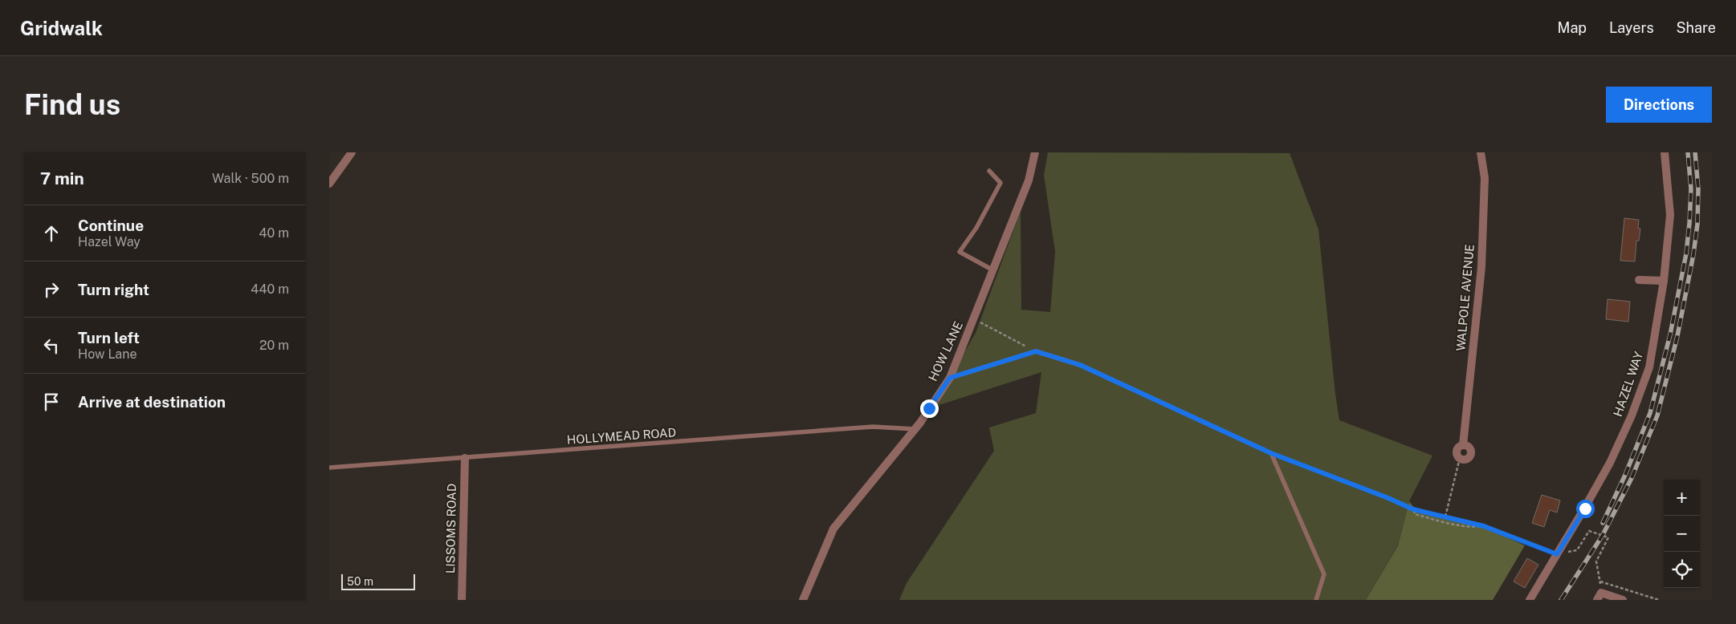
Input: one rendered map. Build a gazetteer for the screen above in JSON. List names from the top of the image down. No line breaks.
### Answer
{"streets":{"street":["WALPOLE AVENUE","HOW LANE","HAZEL WAY","LISSOMS ROAD"],"lane":["HOLLYMEAD ROAD"]},"crossings":[["HOW LANE","HOLLYMEAD ROAD"],["HOLLYMEAD ROAD","LISSOMS ROAD"]],"scale_bar":"50 m","page":{"header":"Gridwalk","nav":["Map","Layers","Share"],"buttons":"Directions","title":"Find us","heading":["7 min","Walk · 500 m"],"list":[["Continue","Hazel Way","40 m"],["Turn right","440 m"],["Turn left","How Lane","20 m"],"Arrive at destination"],"map_buttons":["+","−"],"scale":"50 m"}}
